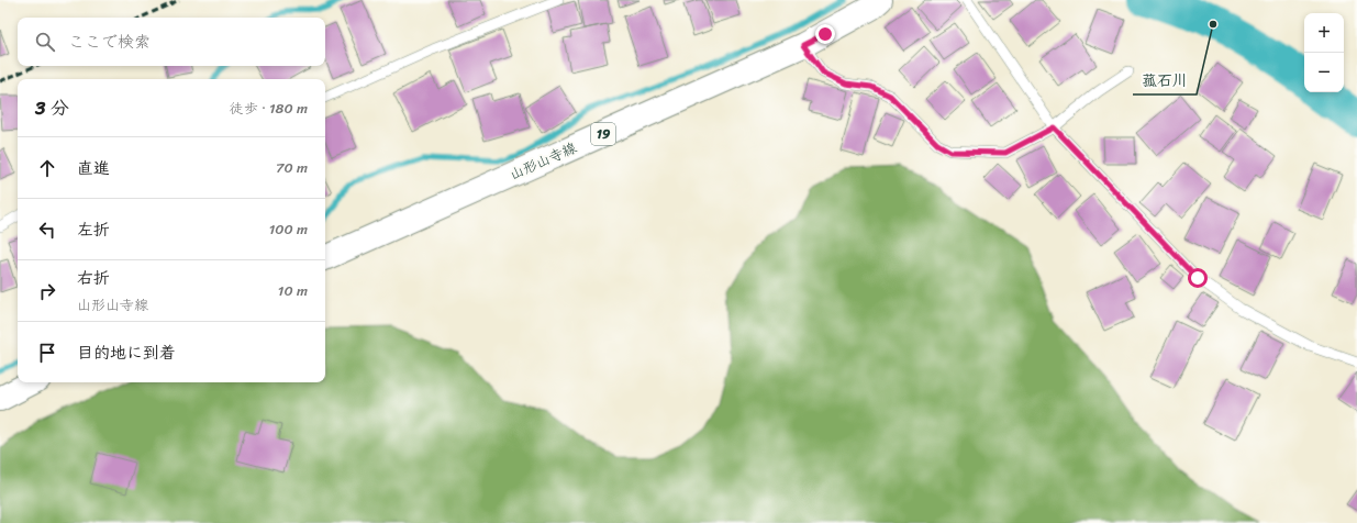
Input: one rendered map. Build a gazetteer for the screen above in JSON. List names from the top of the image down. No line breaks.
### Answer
{"streets":{"main road":["19","山形山寺線"]},"places":["菰石川"],"page":{"map_buttons":["+","−"],"search":"ここで検索","heading":["3 分","徒歩 · 180 m"],"list":[["直進","70 m"],["左折","100 m"],["右折","山形山寺線","10 m"],"目的地に到着"]}}
